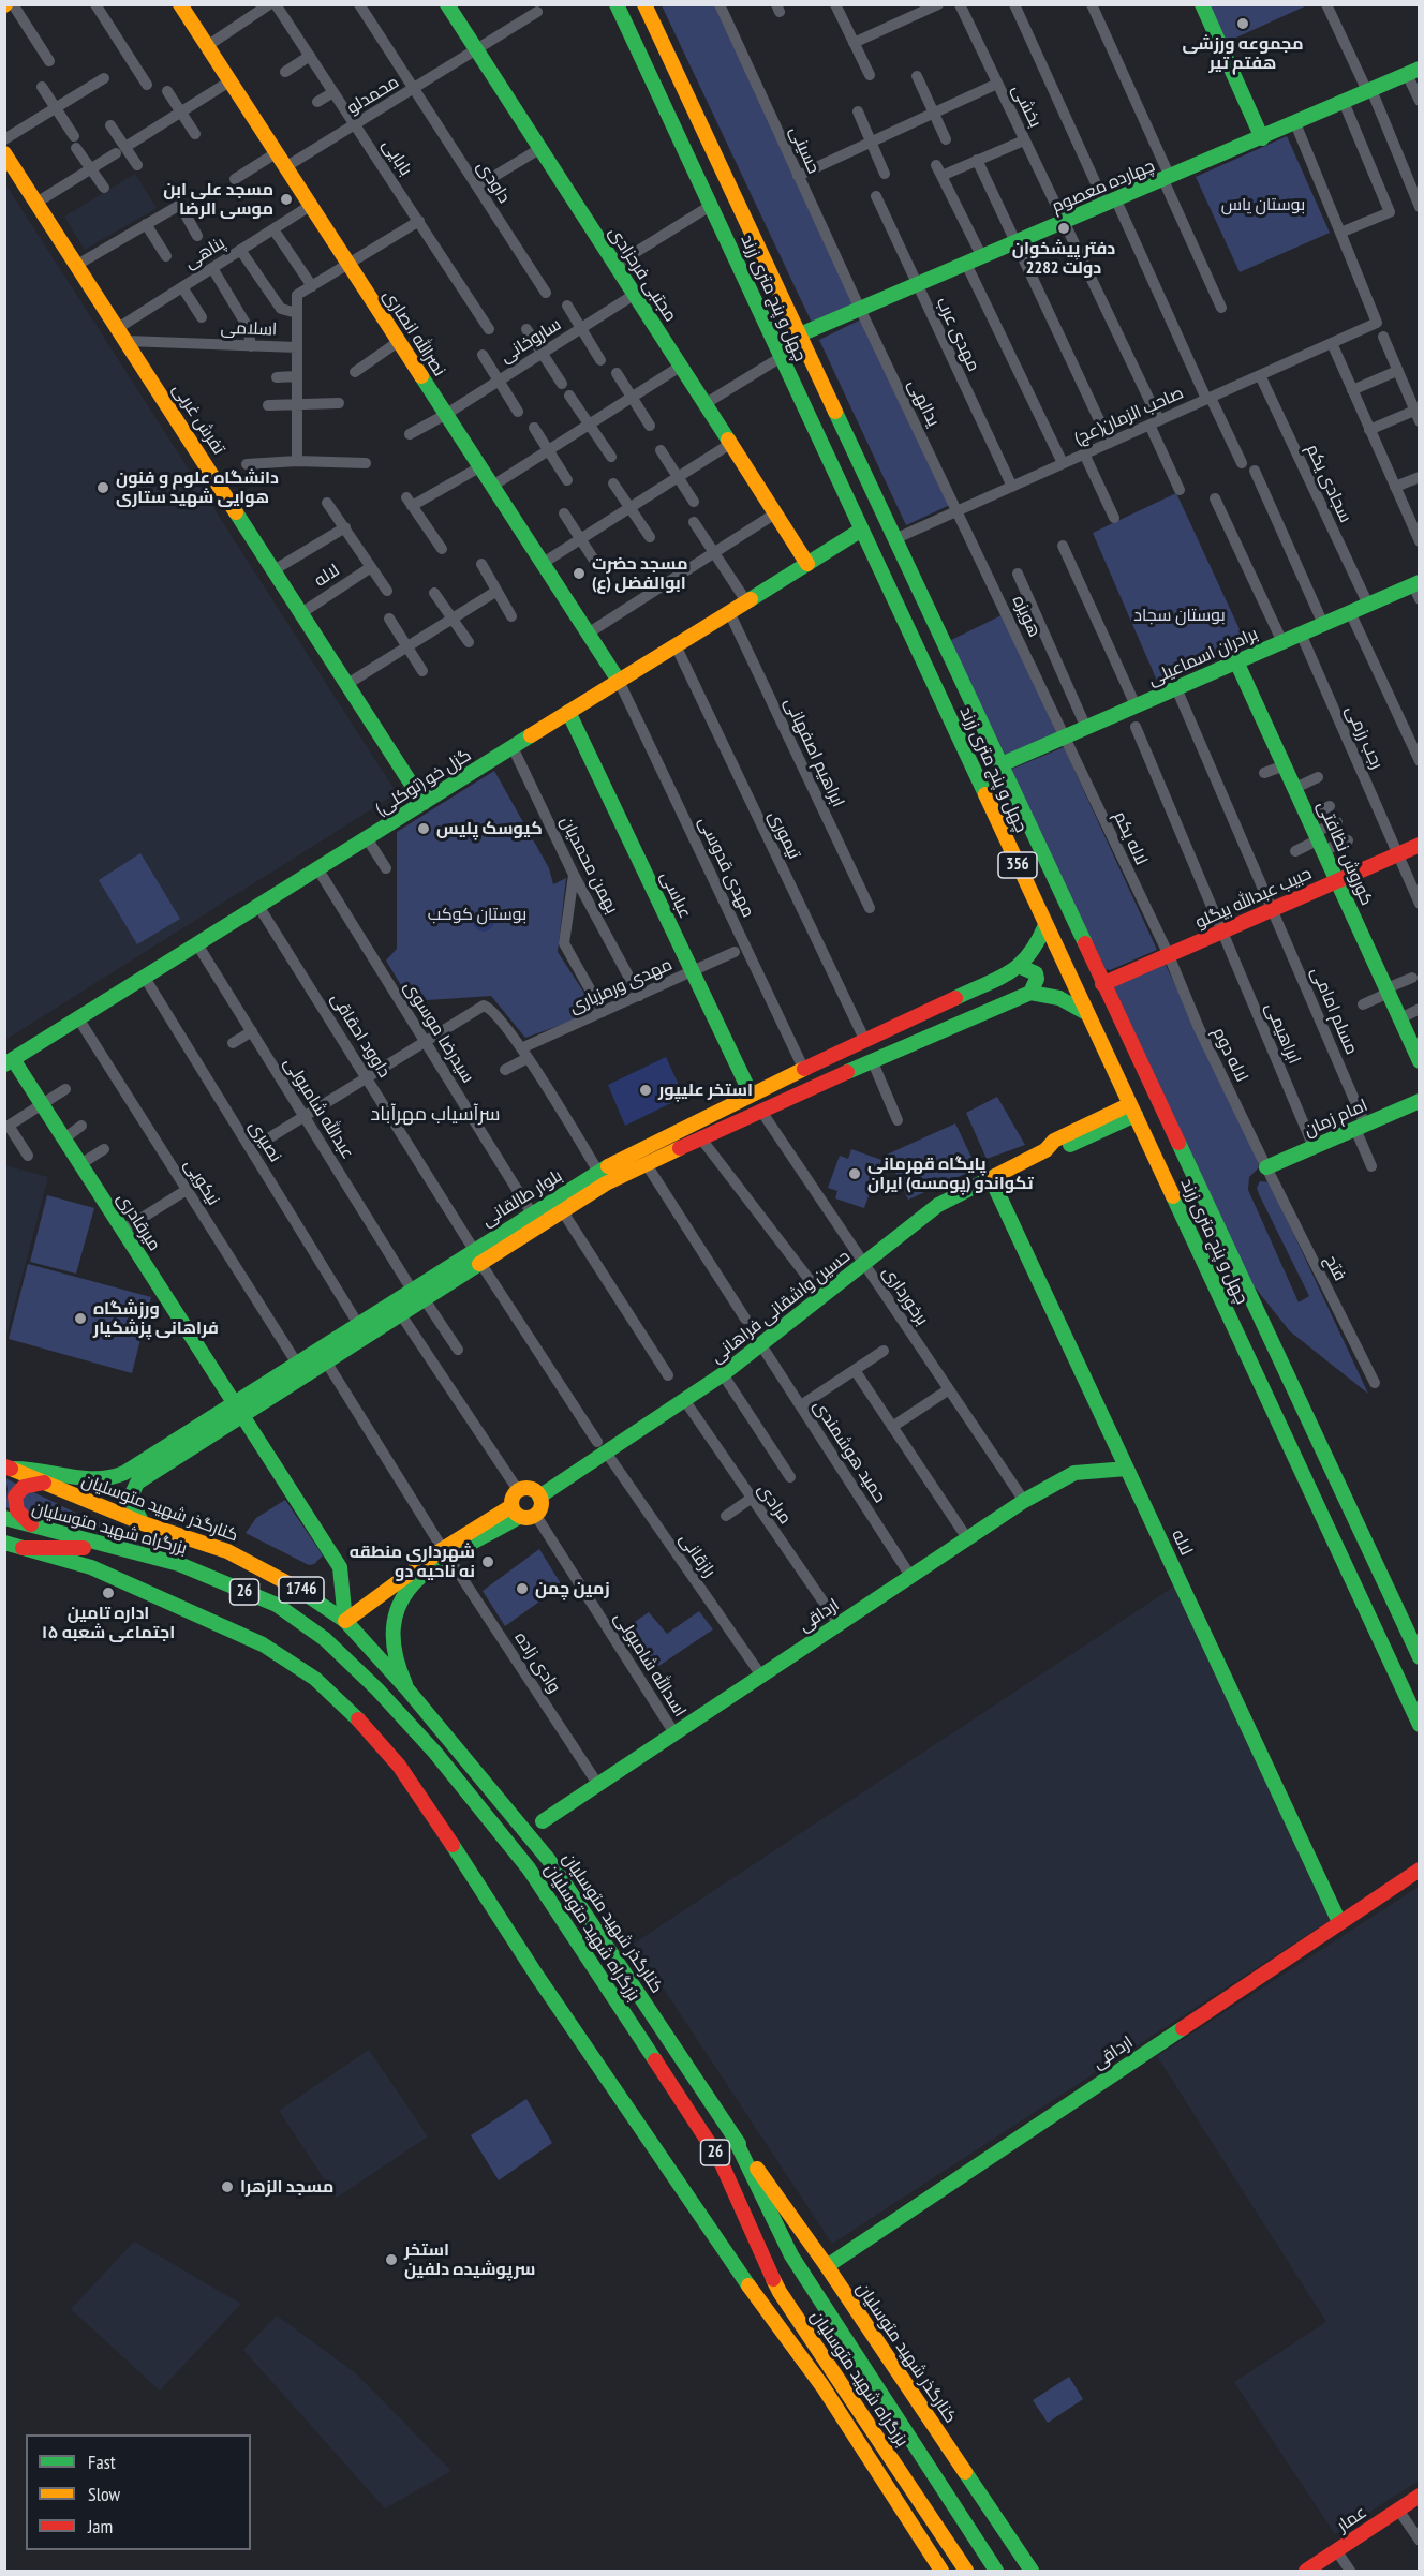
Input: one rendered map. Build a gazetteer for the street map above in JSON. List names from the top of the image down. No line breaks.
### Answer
{"streets":{"main road":["چهارده معصوم","مجتبی فرحزادی","چهل و پنج متری زرند","نصرالله انصاری","تفرش غربی","لاله","برادران اسماعیلی","گزل خو (توکلی)","کوروش نظافتی","356","عباسی","حبیب عبدالله بیگلو","امام زمان","بلوار طالقانی","میرقادری","حسین واشقانی فراهانی","کنارگذر شهید متوسلیان","بزرگراه شهید متوسلیان","1746","26","ارداقی","عمار"],"street":["محمدلو","بخشی","حسینی","بابایی","داودی","پناهی","اسلامی","مهدی عرب","ساروخانی","یدالهی","صاحب الزمان(عج)","سجادی یکم","هویزه","رجب رزمی","ابراهیم اصفهانی","تیموری","لاله یکم","بهمن محمدیان","مهدی قدوسی","مهدی ورمزیاری","مسلم امامی","سیدرضا موسوی","ابراهیمی","داوود احقاقی","لاله دوم","عبدالله شامبولی","نصیری","نیکویی","فتح","برخورداری","حمید هوشمندی","مرادی","رازقانی","وادی زاده","اسدالله شامبولی"]},"crossings":[["محمدلو","بابایی"],["محمدلو","داودی"],["محمدلو","مجتبی فرحزادی"],["محمدلو","نصرالله انصاری"],["بخشی","چهارده معصوم"],["بخشی","صاحب الزمان(عج)"],["حسینی","چهارده معصوم"],["حسینی","یدالهی"],["بابایی","اسلامی"],["چهارده معصوم","چهل و پنج متری زرند"],["چهارده معصوم","مهدی عرب"],["چهارده معصوم","یدالهی"],["پناهی","نصرالله انصاری"],["پناهی","تفرش غربی"],["مجتبی فرحزادی","ساروخانی"],["مجتبی فرحزادی","گزل خو (توکلی)"],["چهل و پنج متری زرند","صاحب الزمان(عج)"],["چهل و پنج متری زرند","برادران اسماعیلی"],["چهل و پنج متری زرند","گزل خو (توکلی)"],["چهل و پنج متری زرند","حبیب عبدالله بیگلو"],["چهل و پنج متری زرند","حسین واشقانی فراهانی"],["اسلامی","نصرالله انصاری"],["اسلامی","تفرش غربی"],["نصرالله انصاری","ساروخانی"],["نصرالله انصاری","گزل خو (توکلی)"],["نصرالله انصاری","مهدی قدوسی"],["مهدی عرب","صاحب الزمان(عج)"],["یدالهی","صاحب الزمان(عج)"],["یدالهی","هویزه"],["صاحب الزمان(عج)","سجادی یکم"],["صاحب الزمان(عج)","هویزه"],["تفرش غربی","لاله"],["تفرش غربی","گزل خو (توکلی)"],["سجادی یکم","برادران اسماعیلی"],["لاله","حسین واشقانی فراهانی"],["لاله","ارداقی"],["هویزه","برادران اسماعیلی"],["هویزه","لاله یکم"],["برادران اسماعیلی","رجب رزمی"],["برادران اسماعیلی","لاله یکم"],["برادران اسماعیلی","کوروش نظافتی"],["رجب رزمی","حبیب عبدالله بیگلو"],["ابراهیم اصفهانی","گزل خو (توکلی)"],["گزل خو (توکلی)","تیموری"],["گزل خو (توکلی)","بهمن محمدیان"],["گزل خو (توکلی)","مهدی قدوسی"],["گزل خو (توکلی)","عباسی"],["گزل خو (توکلی)","سیدرضا موسوی"],["گزل خو (توکلی)","داوود احقاقی"],["گزل خو (توکلی)","عبدالله شامبولی"],["گزل خو (توکلی)","نصیری"],["گزل خو (توکلی)","نیکویی"],["گزل خو (توکلی)","میرقادری"],["تیموری","بلوار طالقانی"],["لاله یکم","حبیب عبدالله بیگلو"],["لاله یکم","لاله دوم"],["کوروش نظافتی","حبیب عبدالله بیگلو"],["بهمن محمدیان","مهدی ورمزیاری"],["مهدی قدوسی","بلوار طالقانی"],["عباسی","مهدی ورمزیاری"],["عباسی","بلوار طالقانی"],["حبیب عبدالله بیگلو","مسلم امامی"],["حبیب عبدالله بیگلو","ابراهیمی"],["حبیب عبدالله بیگلو","لاله دوم"],["مسلم امامی","امام زمان"],["سیدرضا موسوی","بلوار طالقانی"],["ابراهیمی","امام زمان"],["داوود احقاقی","بلوار طالقانی"],["لاله دوم","امام زمان"],["لاله دوم","فتح"],["عبدالله شامبولی","بلوار طالقانی"],["امام زمان","فتح"],["نصیری","بلوار طالقانی"],["نیکویی","بلوار طالقانی"],["بلوار طالقانی","میرقادری"],["بلوار طالقانی","برخورداری"],["بلوار طالقانی","کنارگذر شهید متوسلیان"],["بلوار طالقانی","وادی زاده"],["میرقادری","کنارگذر شهید متوسلیان"],["برخورداری","حسین واشقانی فراهانی"],["برخورداری","ارداقی"],["حسین واشقانی فراهانی","حمید هوشمندی"],["حسین واشقانی فراهانی","مرادی"],["حسین واشقانی فراهانی","رازقانی"],["حسین واشقانی فراهانی","اسدالله شامبولی"],["حمید هوشمندی","ارداقی"],["مرادی","ارداقی"],["کنارگذر شهید متوسلیان","بزرگراه شهید متوسلیان"],["کنارگذر شهید متوسلیان","ارداقی"],["رازقانی","ارداقی"],["ارداقی","وادی زاده"],["ارداقی","اسدالله شامبولی"]],"districts":["سرآسیاب مهرآباد"],"parks":["بوستان یاس","بوستان سجاد","بوستان کوکب"],"places":["مجموعه ورزشی هفتم تیر","مسجد علی ابن موسی الرضا","دفتر پیشخوان دولت 2282","دانشگاه علوم و فنون هوایی شهید ستاری","مسجد حضرت ابوالفضل (ع)","کیوسک پلیس","استخر علیپور","پایگاه قهرمانی تکواندو (پومسه) ایران","ورزشگاه فراهانی پزشکیار","شهرداری منطقه نه ناحیه دو","زمین چمن","اداره تامین اجتماعی شعبه ۱۵","مسجد الزهرا","استخر سرپوشیده دلفین"],"legend":["Fast","Slow","Jam"]}
